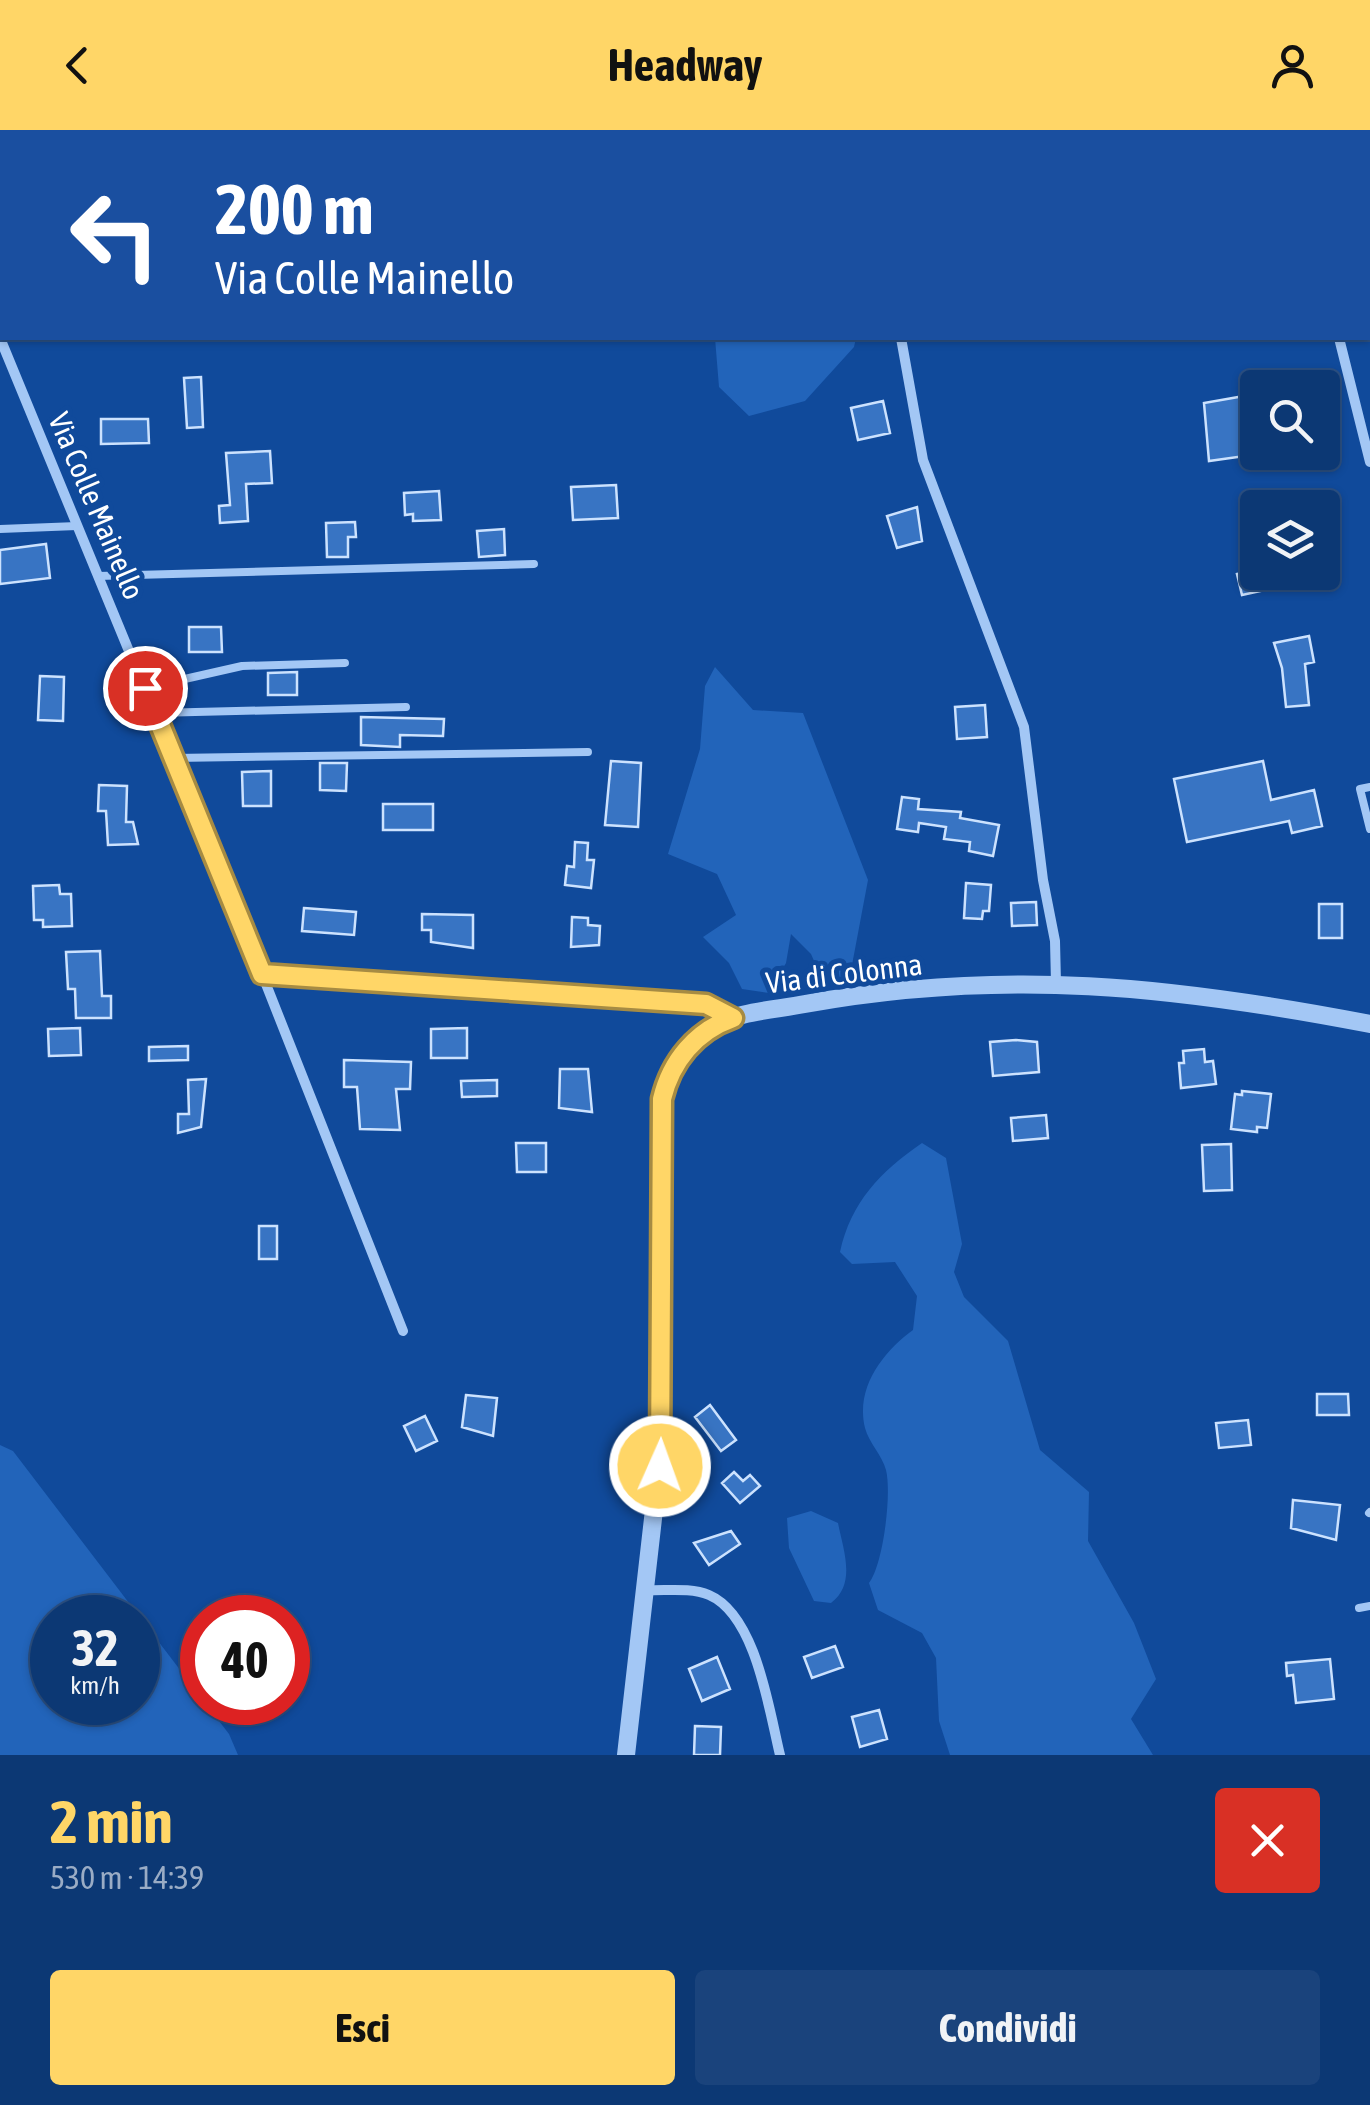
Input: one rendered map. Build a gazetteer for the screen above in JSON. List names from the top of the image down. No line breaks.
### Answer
{"streets":{"street":["Via Colle Mainello","Via di Colonna"]},"page":{"header":"Headway","turn":["200 m","Via Colle Mainello"],"speed":"32 km/h","limit":"40","heading":["2 min","530 m · 14:39"],"buttons":["Esci","Condividi"]}}
